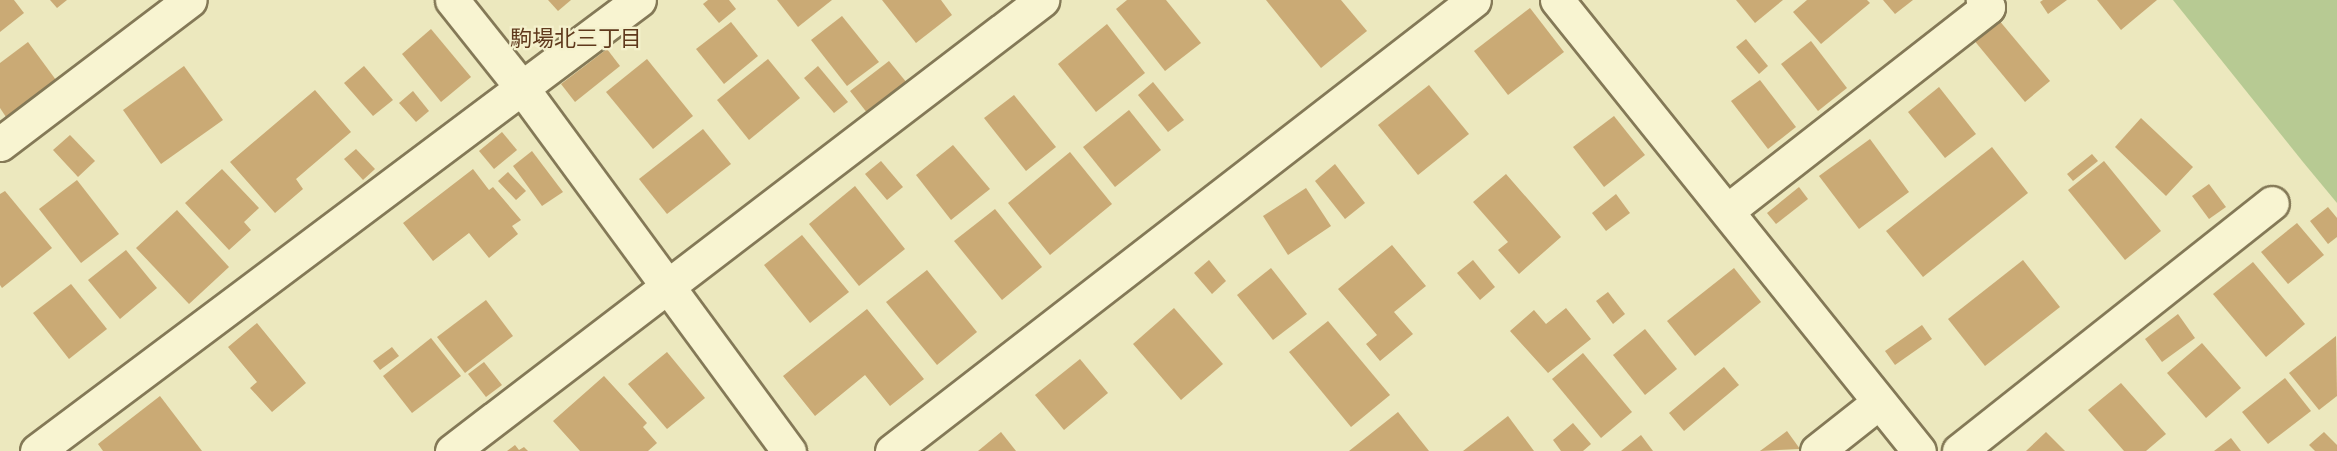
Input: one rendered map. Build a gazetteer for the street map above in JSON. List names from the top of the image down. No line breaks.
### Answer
{"districts":["駒場北三丁目"]}
